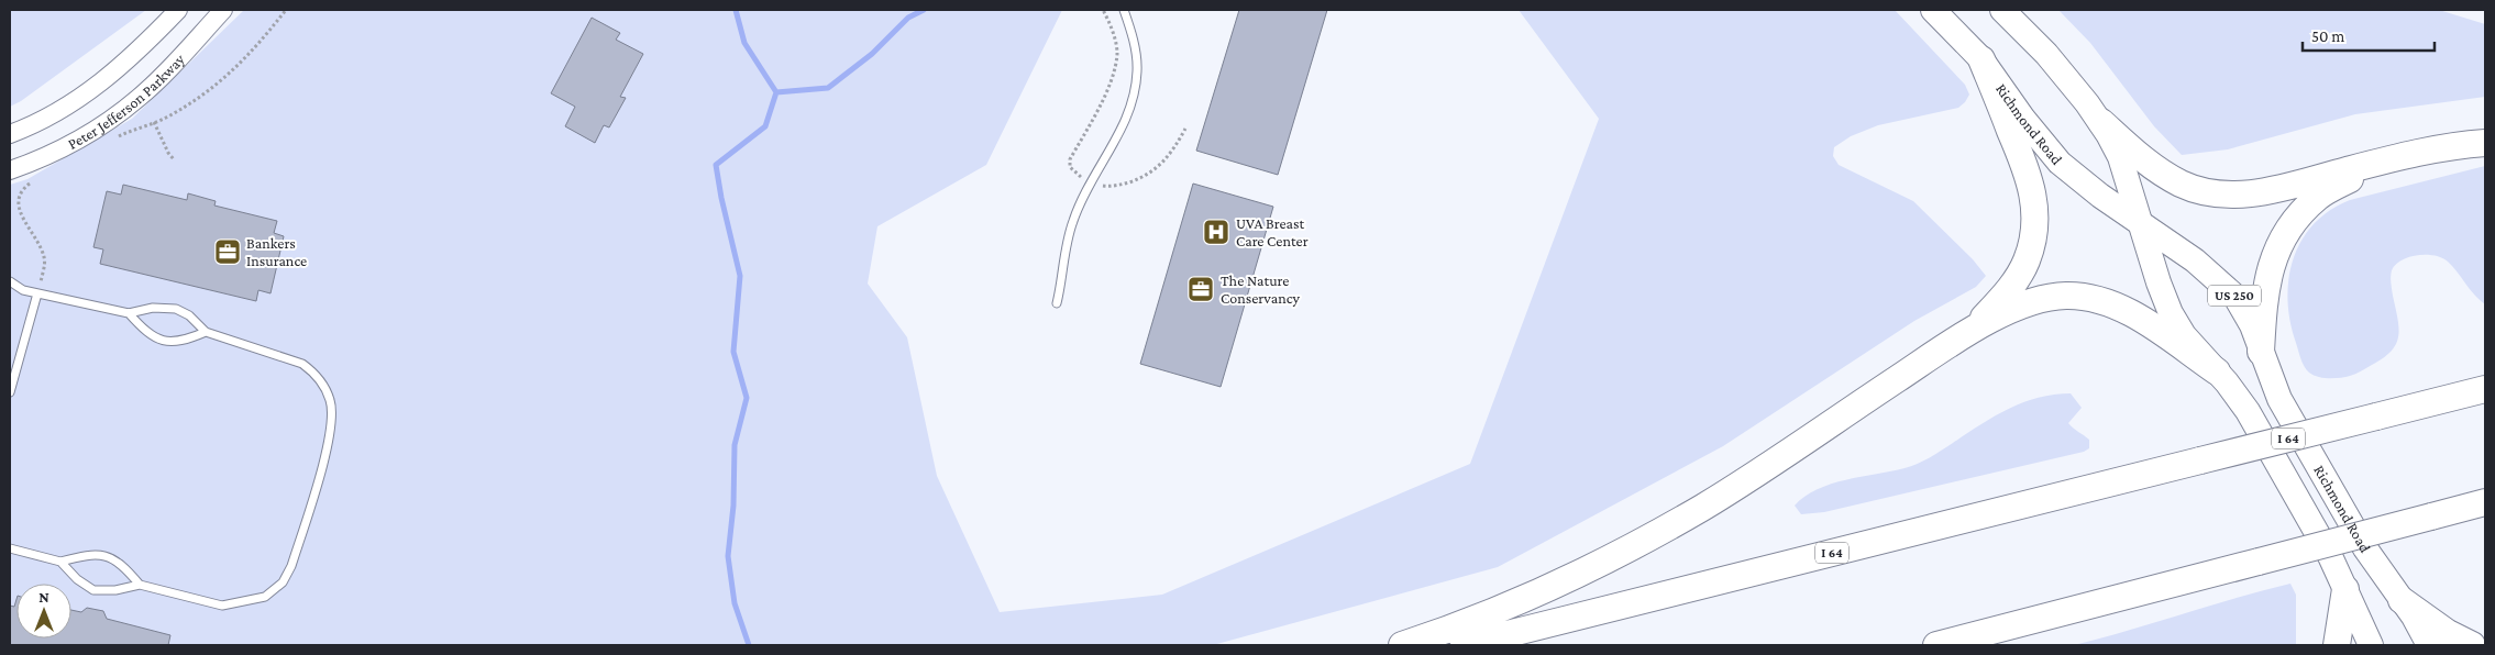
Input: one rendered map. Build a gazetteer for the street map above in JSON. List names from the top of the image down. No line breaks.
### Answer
{"streets":{"highway":["Richmond Road","US 250","I 64"],"street":["Peter Jefferson Parkway"]},"places":{"hospital":["UVA Breast Care Center"],"office":["Bankers Insurance","The Nature Conservancy"]},"scale_bar":"50 m","north":"top"}
